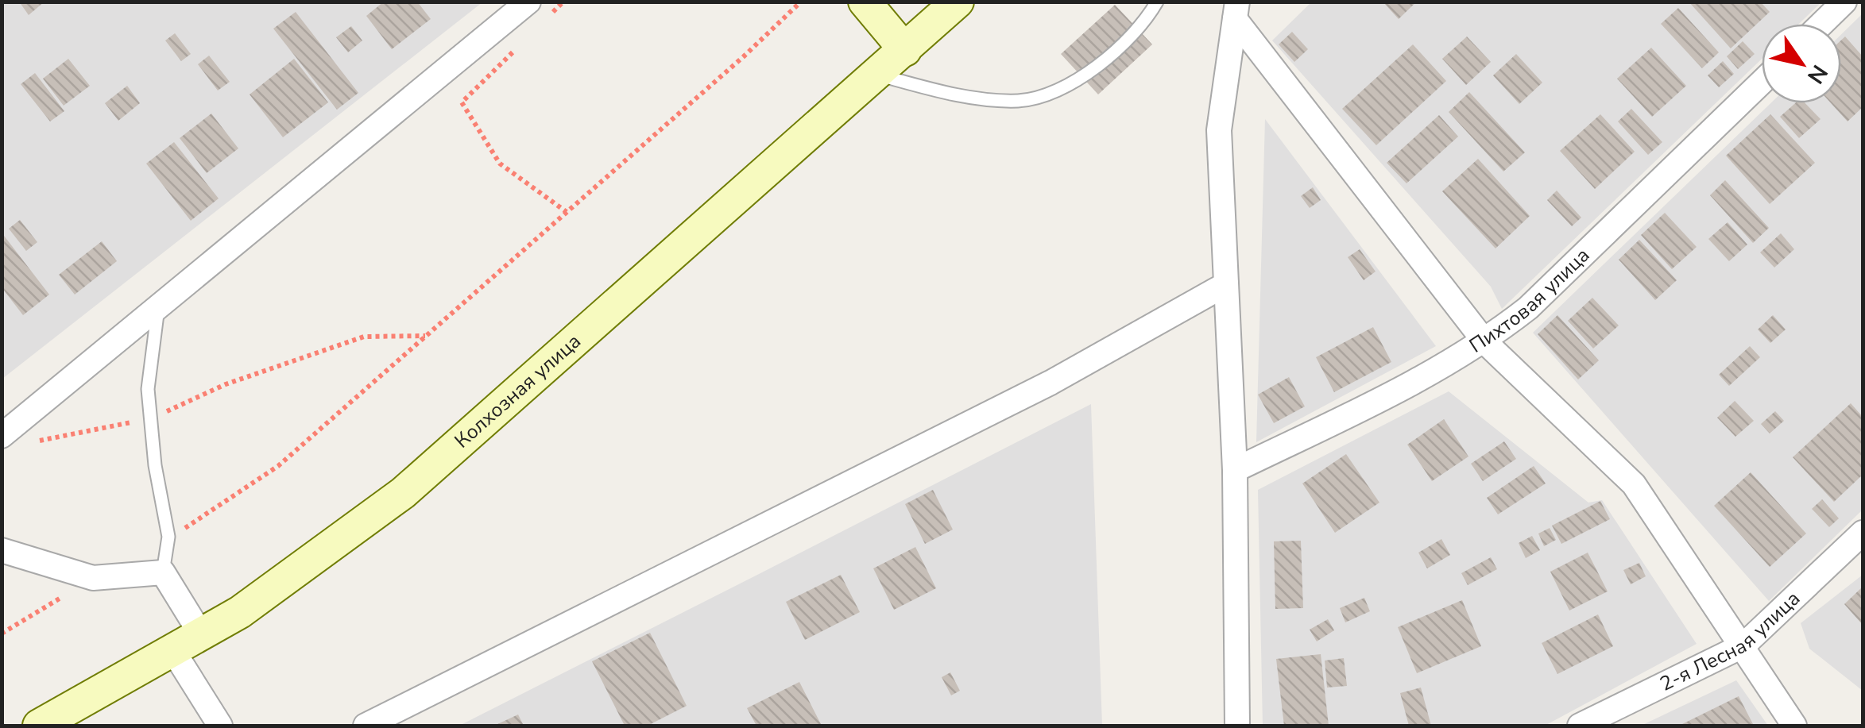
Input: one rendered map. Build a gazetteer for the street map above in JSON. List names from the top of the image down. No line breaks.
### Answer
{"streets":{"main road":["Колхозная улица"],"street":["Пихтовая улица","2-я Лесная улица"]},"north":"bottom right"}
